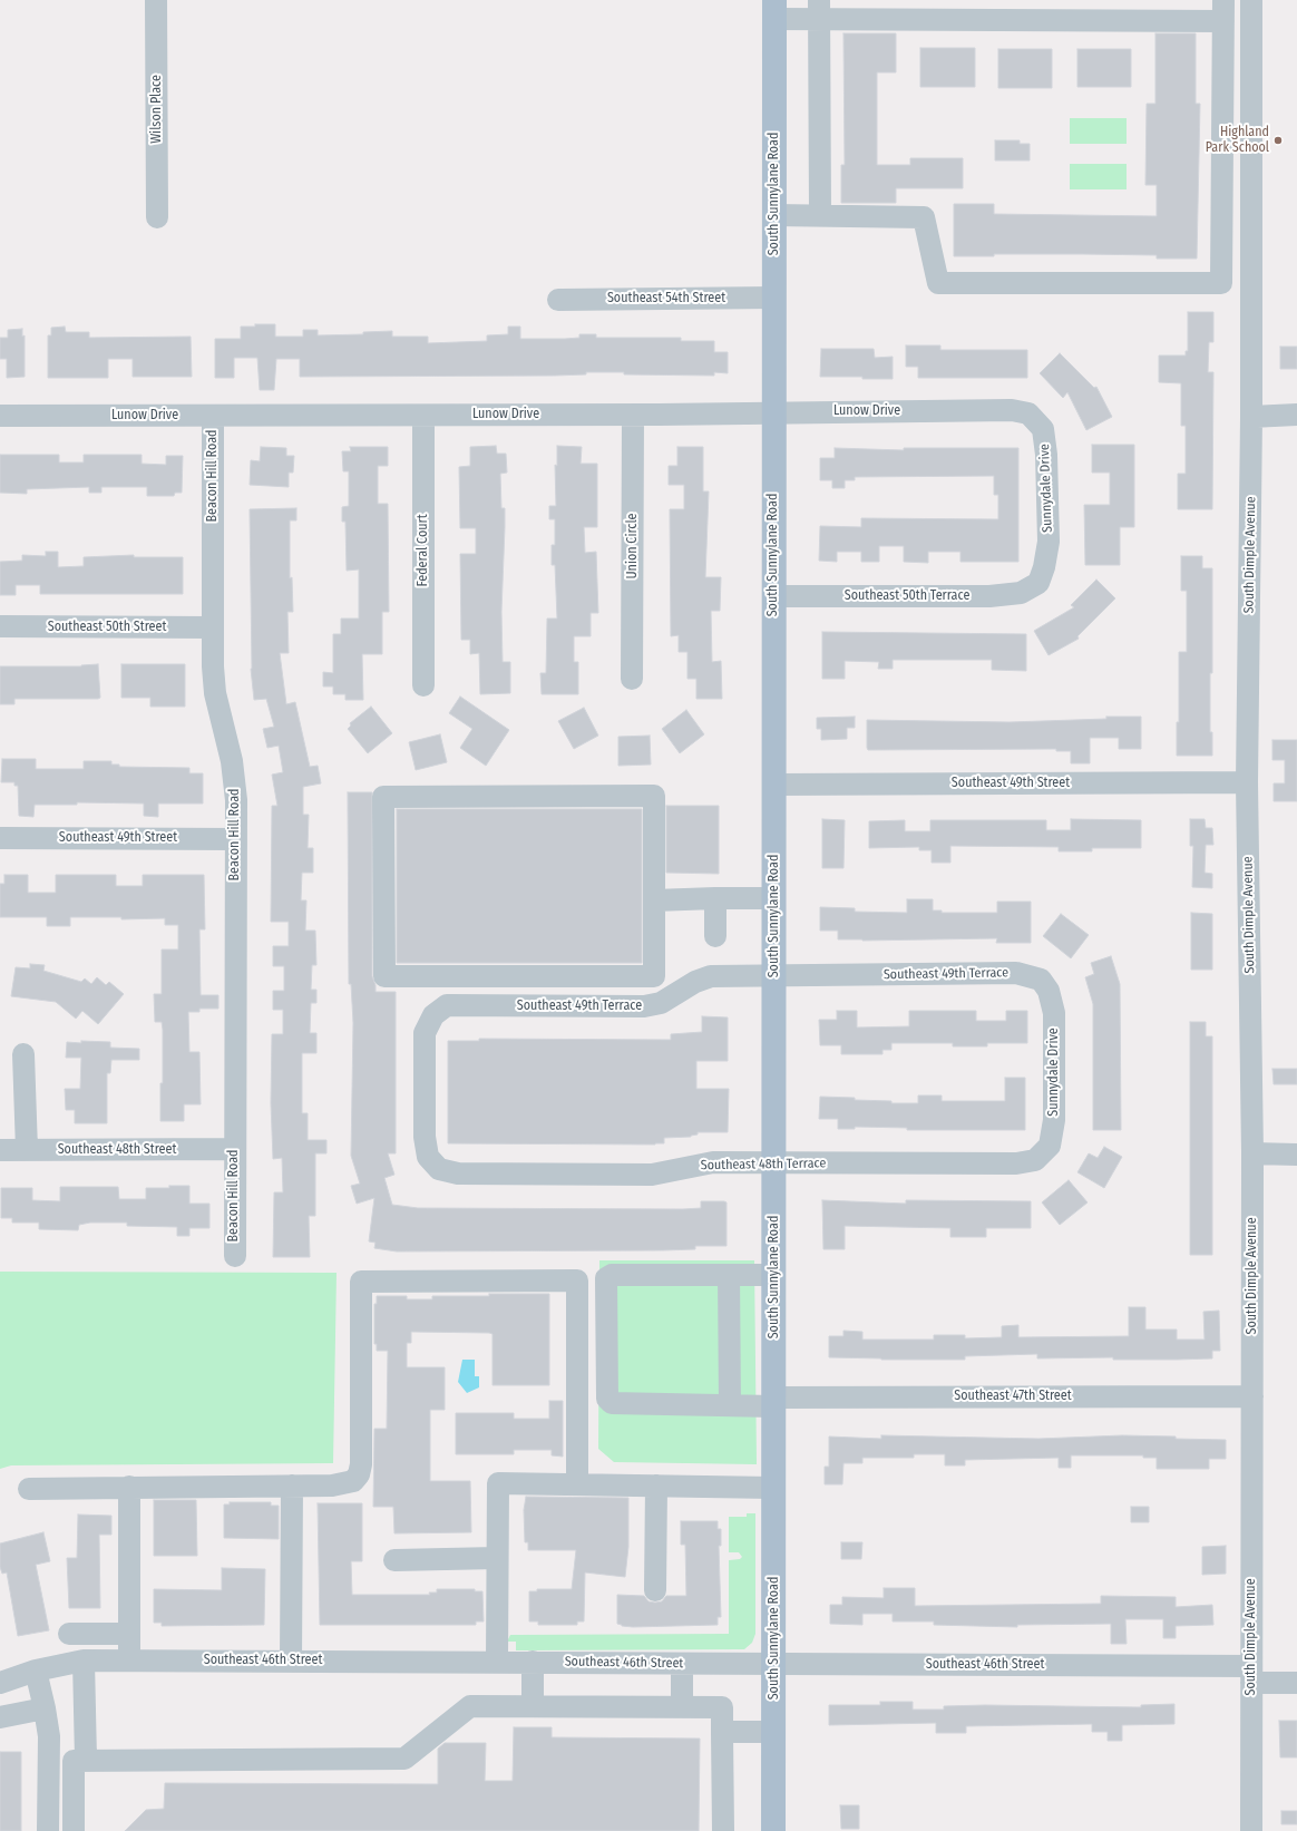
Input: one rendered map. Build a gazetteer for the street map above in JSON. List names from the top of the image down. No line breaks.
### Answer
{"streets":{"main road":["South Sunnylane Road"],"street":["Wilson Place","Southeast 54th Street","Lunow Drive","Beacon Hill Road","Sunnydale Drive","Union Circle","Federal Court","South Dimple Avenue","Southeast 50th Terrace","Southeast 50th Street","Southeast 49th Street","Southeast 49th Terrace","Southeast 48th Street","Southeast 48th Terrace","Southeast 47th Street","Southeast 46th Street"]},"crossings":[["South Sunnylane Road","Southeast 54th Street"],["South Sunnylane Road","Lunow Drive"],["South Sunnylane Road","Southeast 50th Terrace"],["South Sunnylane Road","Southeast 49th Street"],["South Sunnylane Road","Southeast 49th Terrace"],["South Sunnylane Road","Southeast 48th Terrace"],["South Sunnylane Road","Southeast 47th Street"],["South Sunnylane Road","Southeast 46th Street"],["Lunow Drive","Beacon Hill Road"],["Lunow Drive","Sunnydale Drive"],["Lunow Drive","Union Circle"],["Lunow Drive","Federal Court"],["Beacon Hill Road","Southeast 50th Street"],["Beacon Hill Road","Southeast 49th Street"],["Beacon Hill Road","Southeast 48th Street"],["Sunnydale Drive","Southeast 50th Terrace"],["Sunnydale Drive","Southeast 49th Terrace"],["Sunnydale Drive","Southeast 48th Terrace"],["South Dimple Avenue","Southeast 49th Street"],["South Dimple Avenue","Southeast 47th Street"],["South Dimple Avenue","Southeast 46th Street"],["Southeast 49th Terrace","Southeast 48th Terrace"]],"places":["Highland Park School"]}
